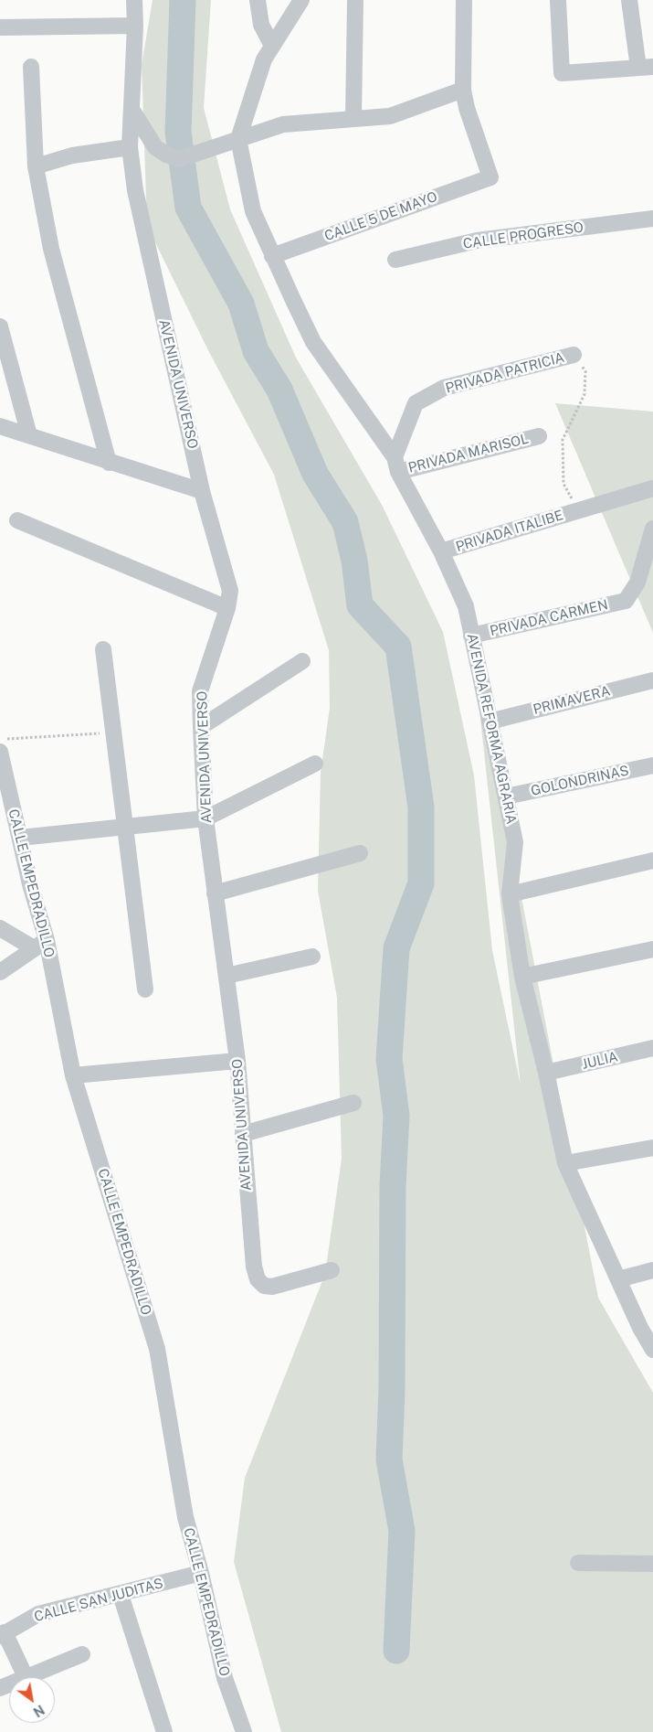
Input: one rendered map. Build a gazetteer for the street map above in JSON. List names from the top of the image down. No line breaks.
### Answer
{"streets":{"street":["CALLE 5 DE MAYO","CALLE PROGRESO","PRIVADA PATRICIA","AVENIDA UNIVERSO","PRIVADA MARISOL","PRIVADA ITALIBE","PRIVADA CARMEN","PRIMAVERA","AVENIDA REFORMA AGRARIA","GOLONDRINAS","CALLE EMPEDRADILLO","JULIA","CALLE SAN JUDITAS"]},"crossings":[["CALLE 5 DE MAYO","AVENIDA REFORMA AGRARIA"],["PRIVADA PATRICIA","PRIVADA MARISOL"],["PRIVADA PATRICIA","AVENIDA REFORMA AGRARIA"],["PRIVADA MARISOL","AVENIDA REFORMA AGRARIA"],["PRIVADA ITALIBE","AVENIDA REFORMA AGRARIA"],["PRIVADA CARMEN","AVENIDA REFORMA AGRARIA"],["PRIMAVERA","AVENIDA REFORMA AGRARIA"],["AVENIDA REFORMA AGRARIA","GOLONDRINAS"],["AVENIDA REFORMA AGRARIA","JULIA"],["CALLE EMPEDRADILLO","CALLE SAN JUDITAS"]],"north":"bottom right"}
